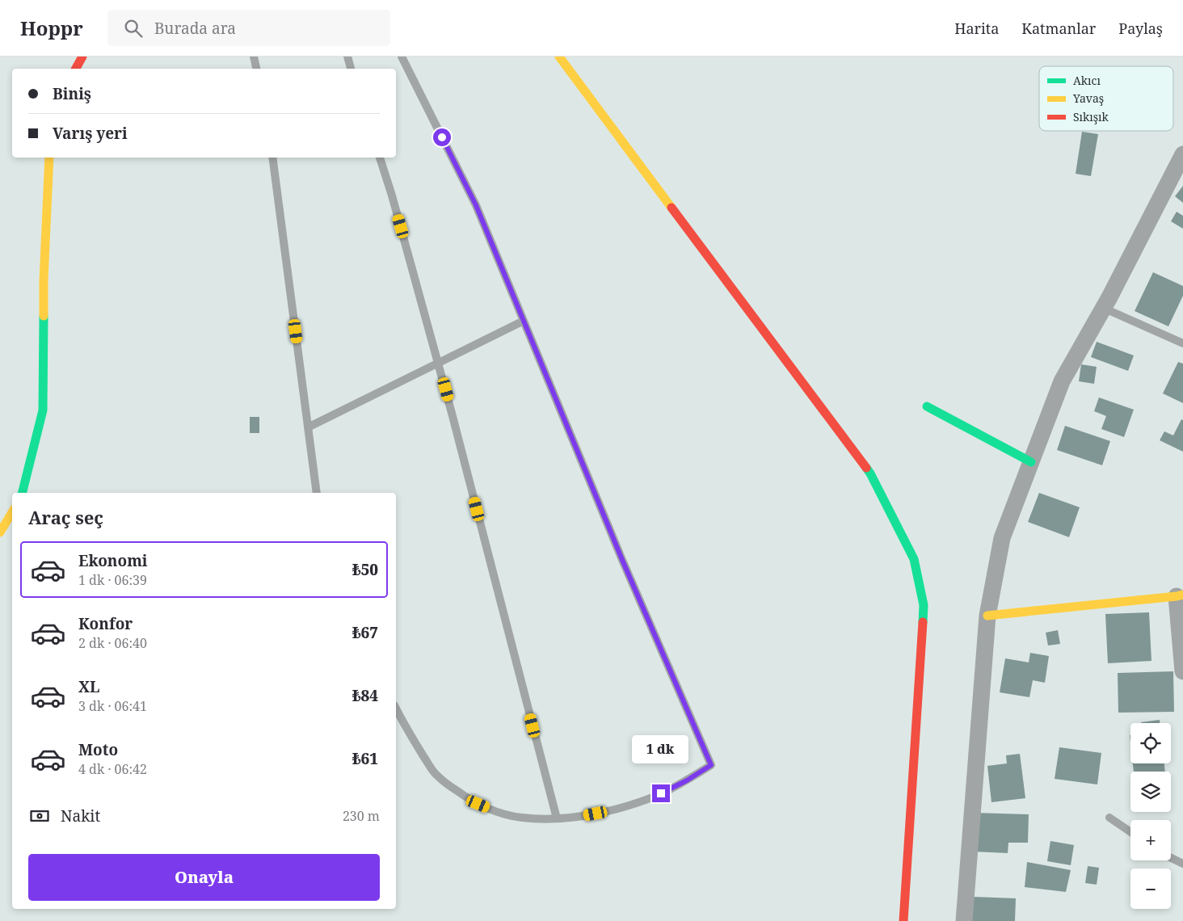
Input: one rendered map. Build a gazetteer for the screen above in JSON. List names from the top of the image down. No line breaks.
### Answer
{"legend":["Akıcı","Yavaş","Sıkışık"],"page":{"header":"Hoppr","search":"Burada ara","nav":["Harita","Katmanlar","Paylaş"],"banner":["Biniş","Varış yeri"],"heading":"Araç seç","list":[{"name":"Ekonomi","note":"1 dk · 06:39","value":"₺50"},{"name":"Konfor","note":"2 dk · 06:40","value":"₺67"},{"name":"XL","note":"3 dk · 06:41","value":"₺84"},{"name":"Moto","note":"4 dk · 06:42","value":"₺61"}],"map_buttons":["+","−"],"bubble":"1 dk","pay":["Nakit","230 m"],"buttons":"Onayla"}}
